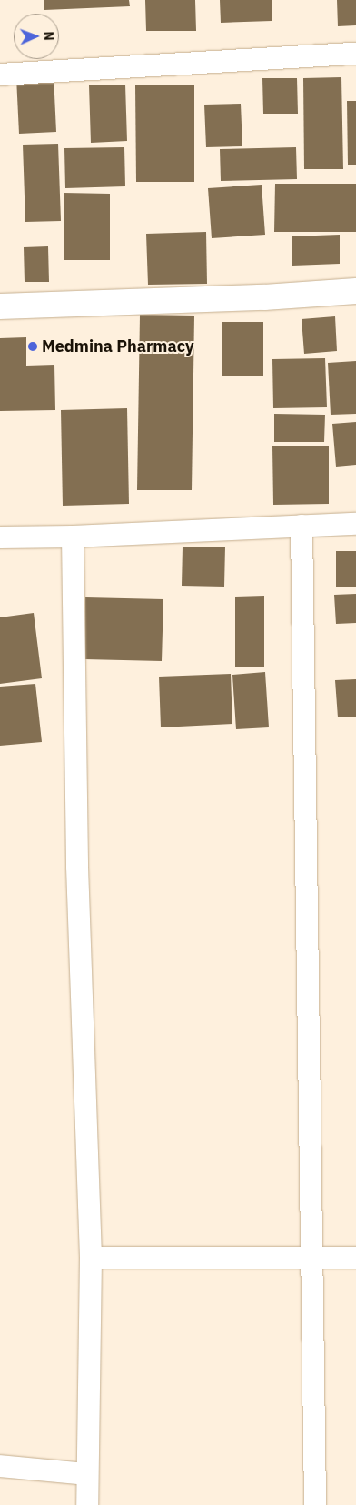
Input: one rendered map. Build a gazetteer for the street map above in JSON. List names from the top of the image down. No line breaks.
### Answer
{"places":["Medmina Pharmacy"],"north":"right"}
